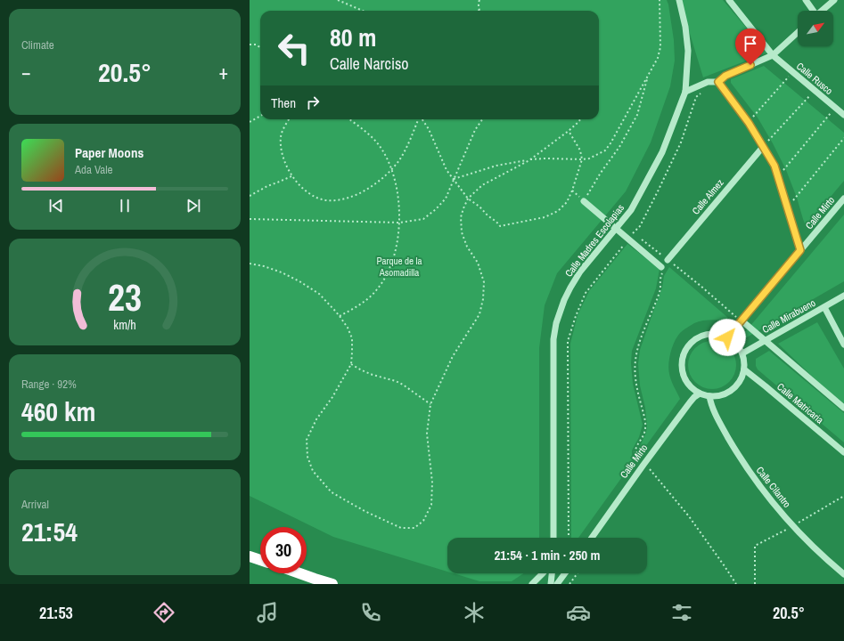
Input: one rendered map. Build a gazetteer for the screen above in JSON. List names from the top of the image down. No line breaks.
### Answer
{"streets":{"street":["Calle Rusco","Calle Almez","Calle Mirto","Calle Madres Escolapias","Calle Mirabueno","Calle Matricaria","Calle Cilantro"]},"crossings":[["Calle Mirto","Calle Mirabueno"],["Calle Mirto","Calle Matricaria"],["Calle Mirto","Calle Cilantro"],["Calle Mirabueno","Calle Matricaria"],["Calle Mirabueno","Calle Cilantro"],["Calle Matricaria","Calle Cilantro"]],"parks":["Parque de la Asomadilla"],"north":"top right","page":{"tile":["Climate",["Range · 92%","460 km"],["Arrival","21:54"]],"turn":["80 m","Calle Narciso"],"heat":["−","20.5°","+"],"then":"Then","song":["Paper Moons","Ada Vale"],"limit":"30","trip":"21:54 · 1 min · 250 m","tabs":["21:53","20.5°"],"gauge":["23","km/h"]}}
